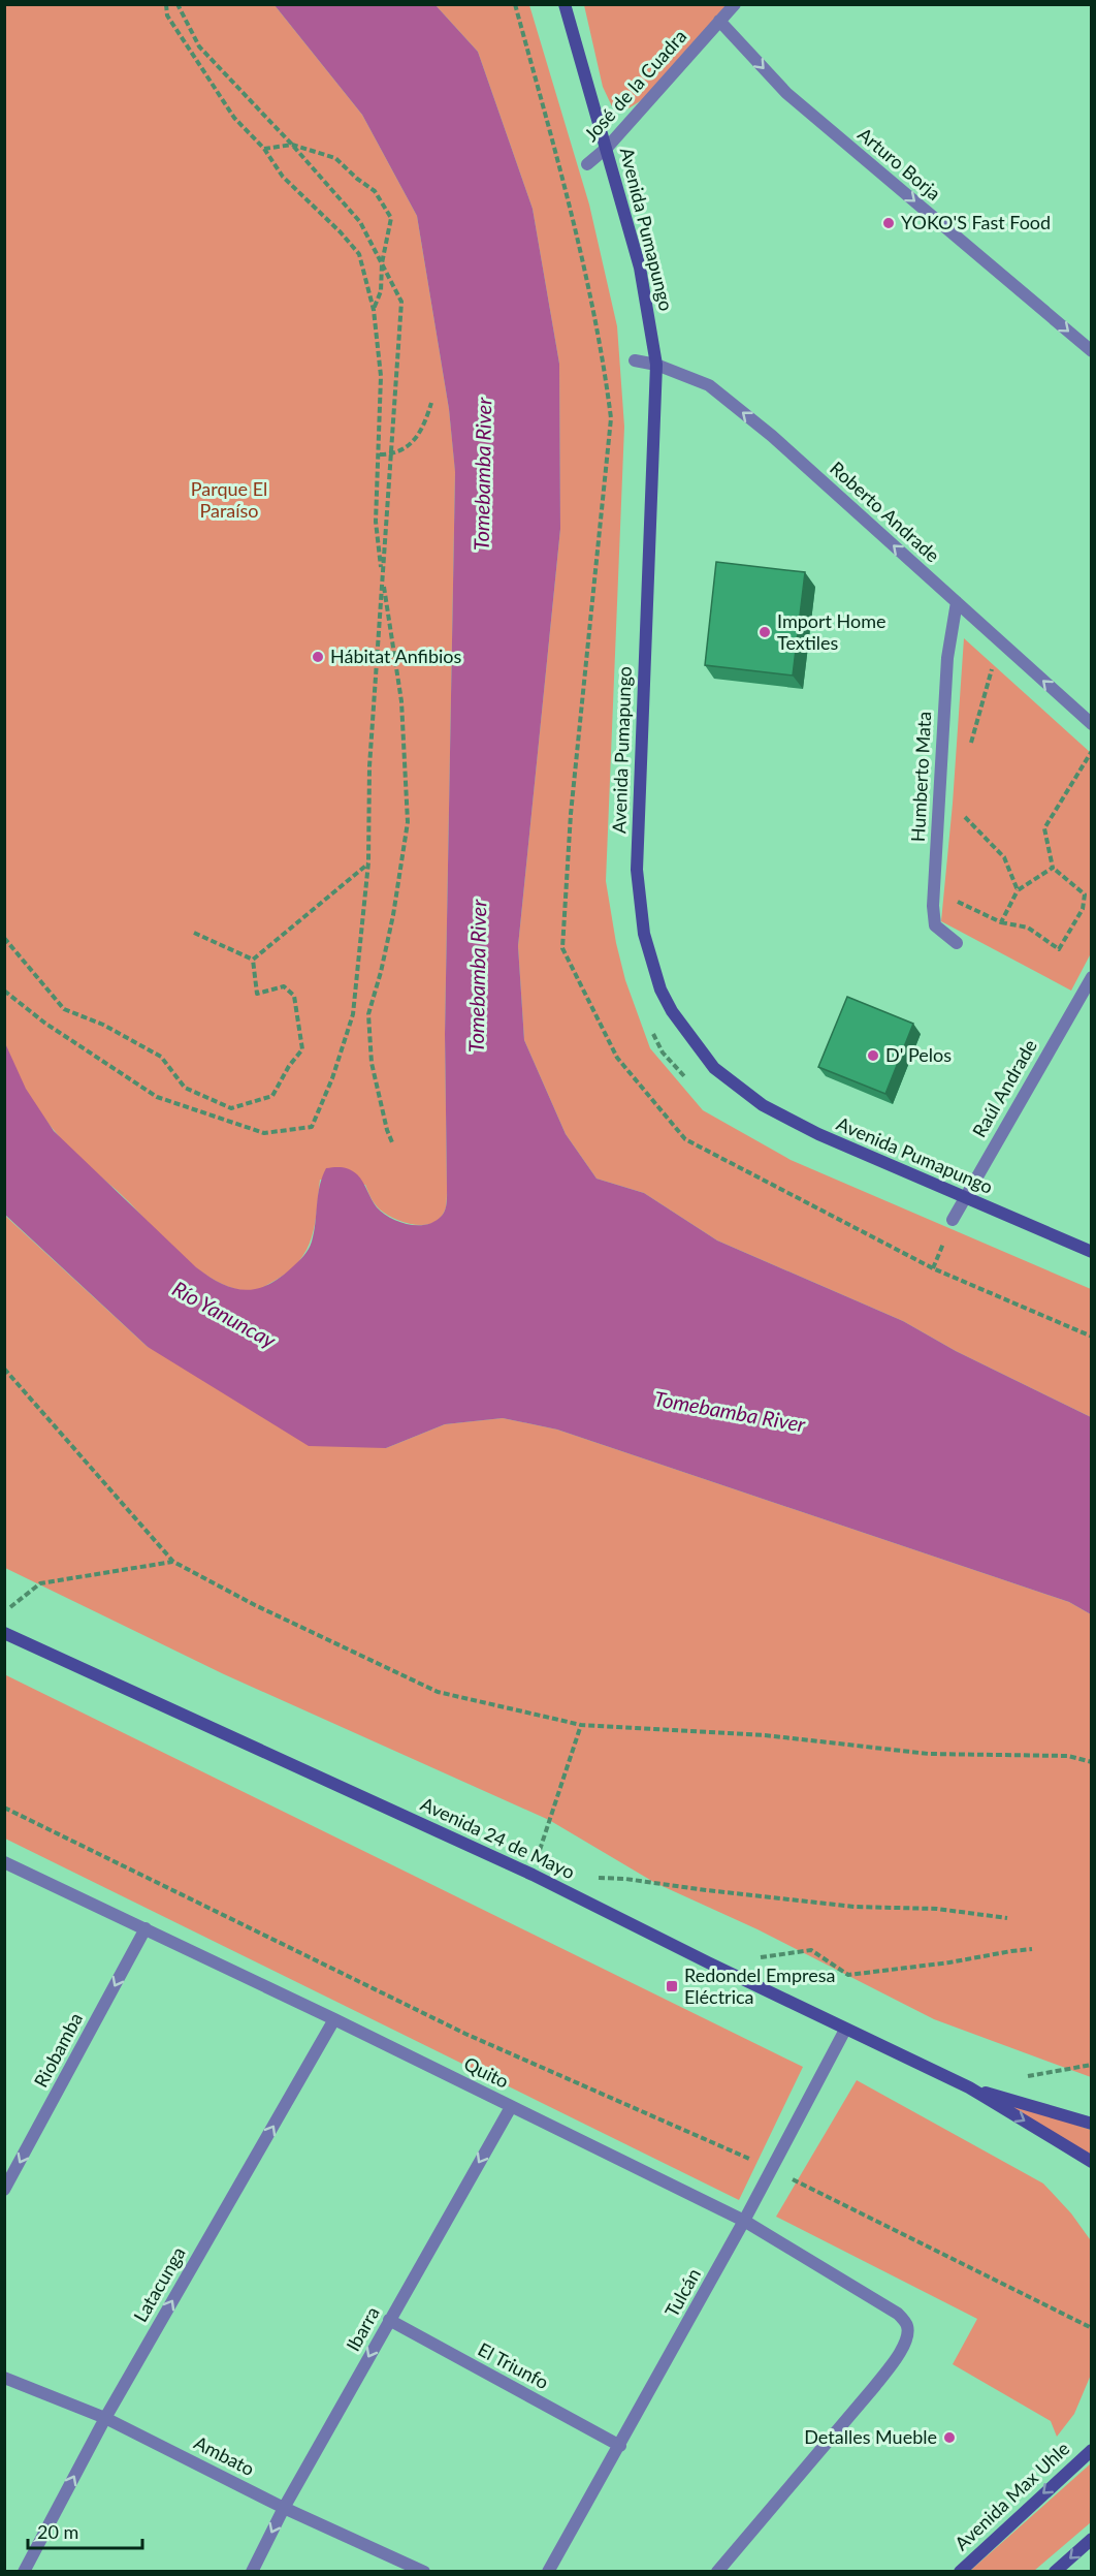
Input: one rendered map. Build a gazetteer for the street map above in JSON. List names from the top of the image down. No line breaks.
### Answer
{"streets":{"main road":["Avenida Pumapungo","Avenida 24 de Mayo","Avenida Max Uhle"],"street":["José de la Cuadra","Arturo Borja","Roberto Andrade","Humberto Mata","Raúl Andrade","Riobamba","Quito","Latacunga","Tulcán","Ibarra","El Triunfo","Ambato"]},"crossings":[["José de la Cuadra","Arturo Borja"],["José de la Cuadra","Avenida Pumapungo"],["Avenida Pumapungo","Roberto Andrade"],["Avenida Pumapungo","Raúl Andrade"],["Roberto Andrade","Humberto Mata"],["Avenida 24 de Mayo","Tulcán"],["Riobamba","Quito"],["Quito","Latacunga"],["Quito","Tulcán"],["Quito","Ibarra"],["Latacunga","Ambato"],["Tulcán","El Triunfo"],["Ibarra","El Triunfo"],["Ibarra","Ambato"]],"one_way":["Arturo Borja","Roberto Andrade","Riobamba","Latacunga","Ibarra","Avenida Max Uhle"],"water":["Tomebamba River","Río Yanuncay"],"parks":["Parque El Paraíso"],"places":{"other":["YOKO'S Fast Food","Import Home Textiles","Hábitat Anfibios","D' Pelos","Detalles Mueble"],"transit":["Redondel Empresa Eléctrica"]},"scale_bar":"20 m"}
